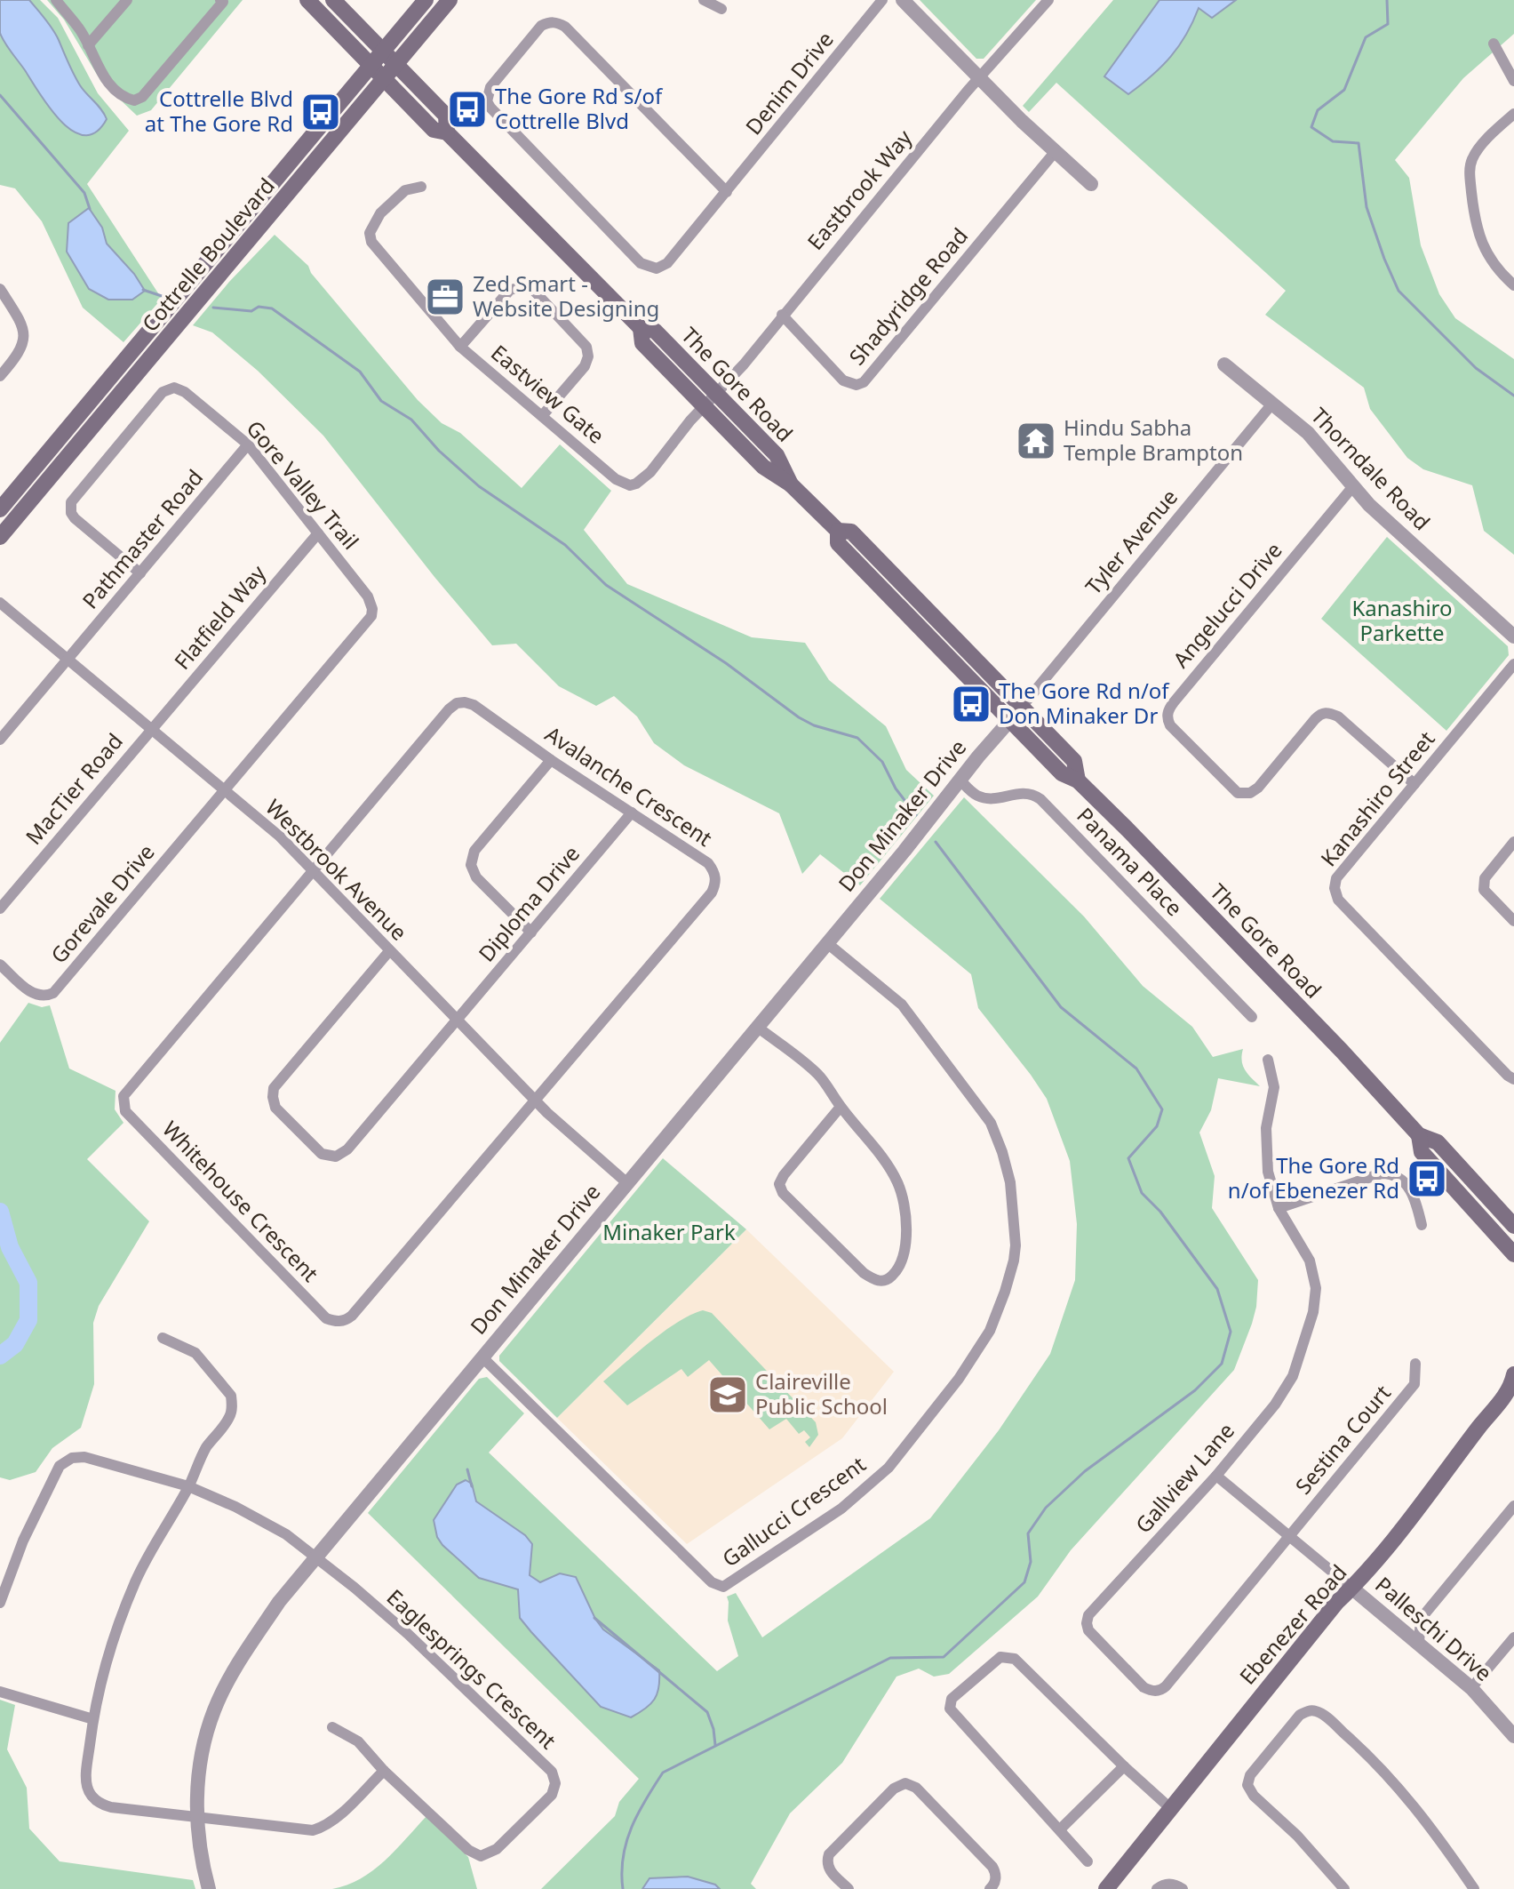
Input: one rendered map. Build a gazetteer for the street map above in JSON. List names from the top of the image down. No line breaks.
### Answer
{"streets":{"main road":["Cottrelle Boulevard","The Gore Road","Ebenezer Road"],"street":["Denim Drive","Eastbrook Way","Shadyridge Road","Eastview Gate","Thorndale Road","Gore Valley Trail","Pathmaster Road","Tyler Avenue","Angelucci Drive","Flatfield Way","Avalanche Crescent","MacTier Road","Kanashiro Street","Don Minaker Drive","Panama Place","Westbrook Avenue","Gorevale Drive","Diploma Drive","Whitehouse Crescent","Sestina Court","Gallview Lane","Gallucci Crescent","Palleschi Drive","Eaglesprings Crescent"]},"crossings":[["Eastbrook Way","Shadyridge Road"],["Eastbrook Way","The Gore Road"],["Eastbrook Way","Eastview Gate"],["Cottrelle Boulevard","The Gore Road"],["The Gore Road","Eastview Gate"],["The Gore Road","Tyler Avenue"],["The Gore Road","Don Minaker Drive"],["Thorndale Road","Tyler Avenue"],["Thorndale Road","Angelucci Drive"],["Gore Valley Trail","Pathmaster Road"],["Gore Valley Trail","Flatfield Way"],["Gore Valley Trail","Westbrook Avenue"],["Gore Valley Trail","Gorevale Drive"],["Pathmaster Road","Westbrook Avenue"],["Tyler Avenue","Don Minaker Drive"],["Angelucci Drive","Kanashiro Street"],["Flatfield Way","MacTier Road"],["Flatfield Way","Westbrook Avenue"],["Avalanche Crescent","Westbrook Avenue"],["Avalanche Crescent","Diploma Drive"],["Avalanche Crescent","Whitehouse Crescent"],["MacTier Road","Westbrook Avenue"],["Don Minaker Drive","Panama Place"],["Don Minaker Drive","Westbrook Avenue"],["Don Minaker Drive","Gallucci Crescent"],["Don Minaker Drive","Eaglesprings Crescent"],["Westbrook Avenue","Gorevale Drive"],["Westbrook Avenue","Diploma Drive"],["Westbrook Avenue","Whitehouse Crescent"],["Sestina Court","Gallview Lane"],["Ebenezer Road","Palleschi Drive"]],"parks":["Kanashiro Parkette","Minaker Park"],"places":{"bus stop":["The Gore Rd s/of Cottrelle Blvd","Cottrelle Blvd at The Gore Rd","The Gore Rd n/of Don Minaker Dr","The Gore Rd n/of Ebenezer Rd"],"office":["Zed Smart - Website Designing"],"temple":["Hindu Sabha Temple Brampton"],"school or university":["Claireville Public School"]}}
